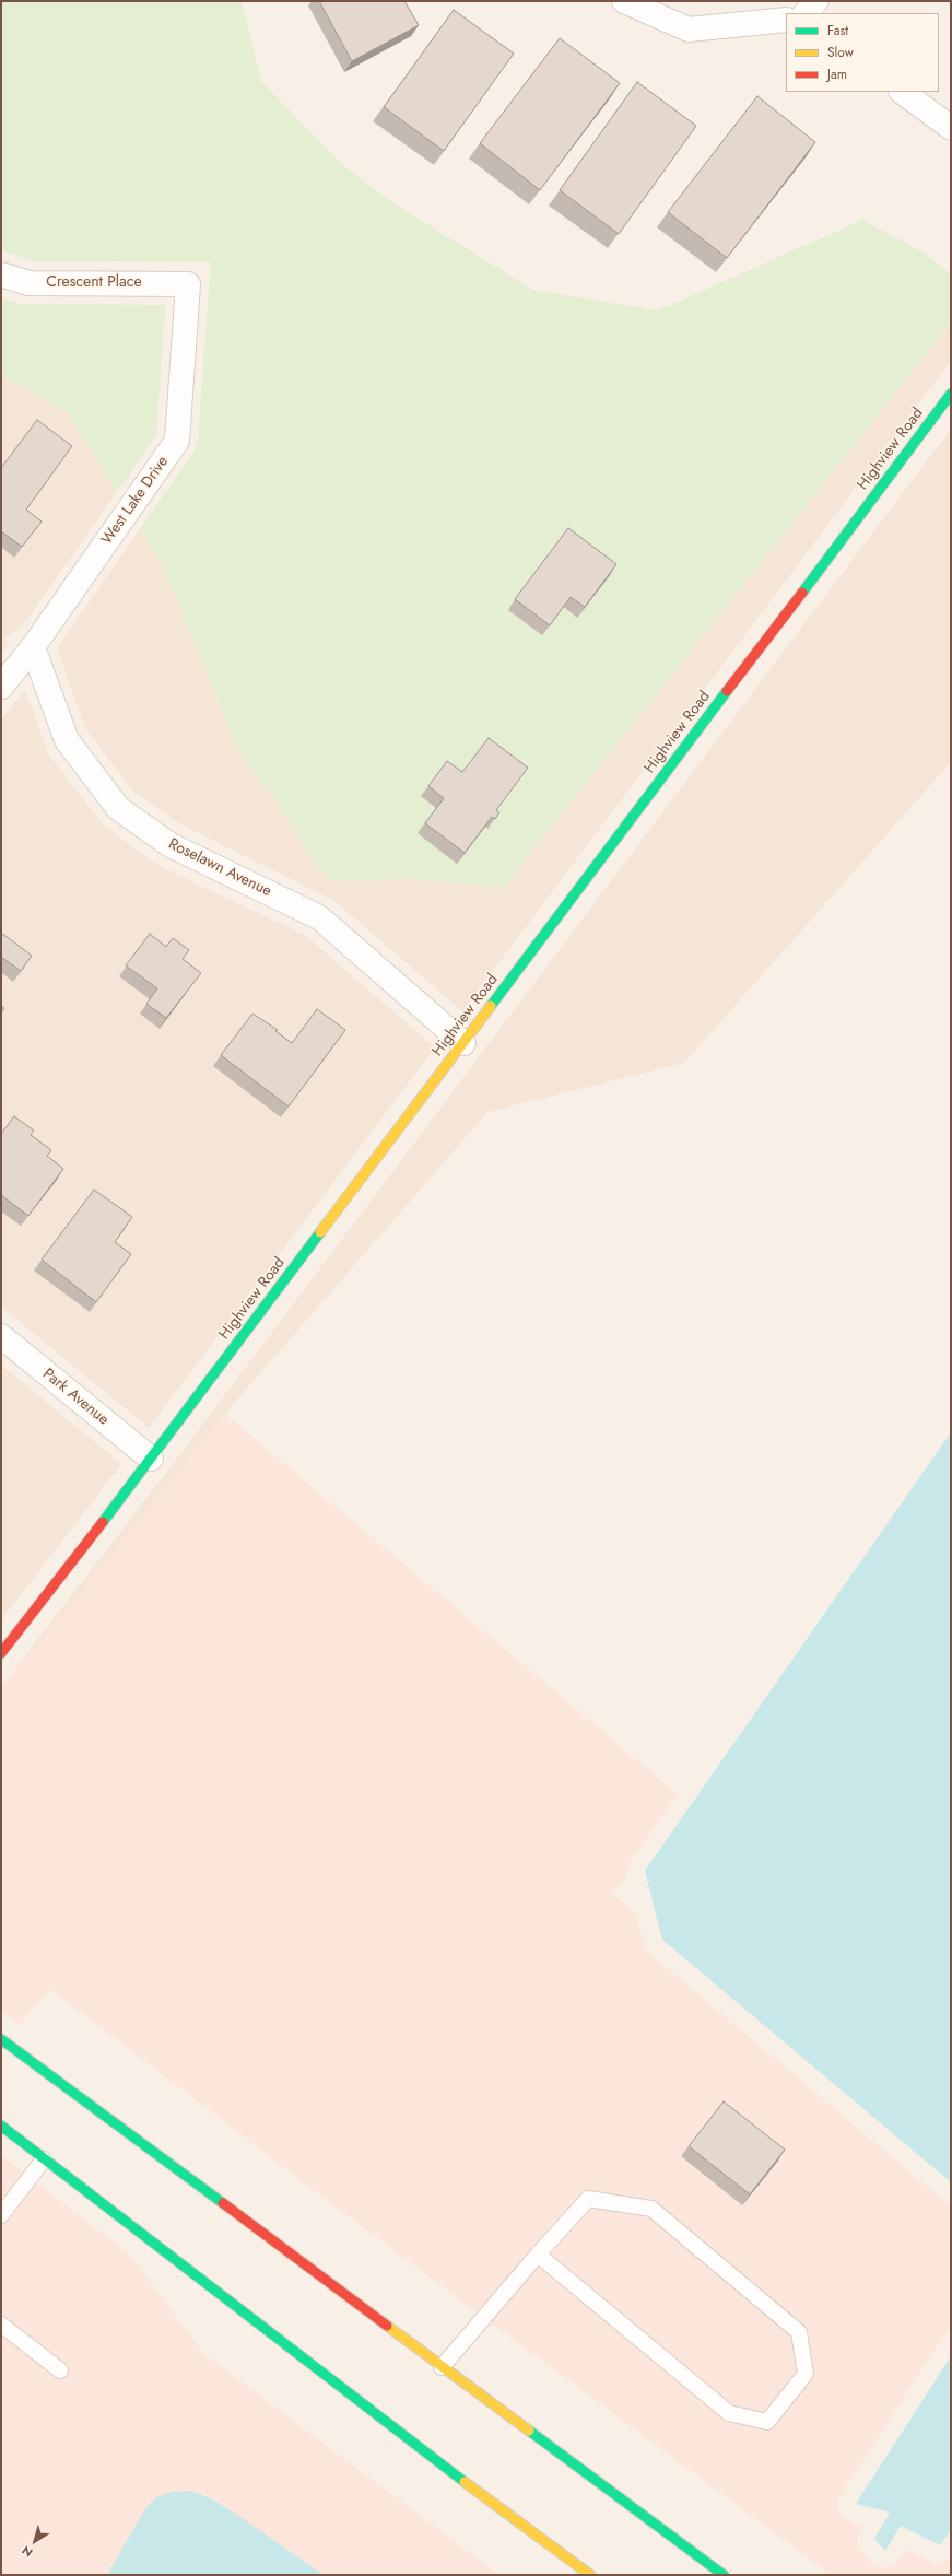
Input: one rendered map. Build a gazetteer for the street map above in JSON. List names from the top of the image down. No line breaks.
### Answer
{"streets":{"main road":["Highview Road"],"street":["Crescent Place","West Lake Drive","Roselawn Avenue","Park Avenue"]},"crossings":[["Crescent Place","West Lake Drive"],["Highview Road","Roselawn Avenue"],["Highview Road","Park Avenue"],["West Lake Drive","Roselawn Avenue"]],"legend":["Fast","Slow","Jam"],"north":"bottom left"}
